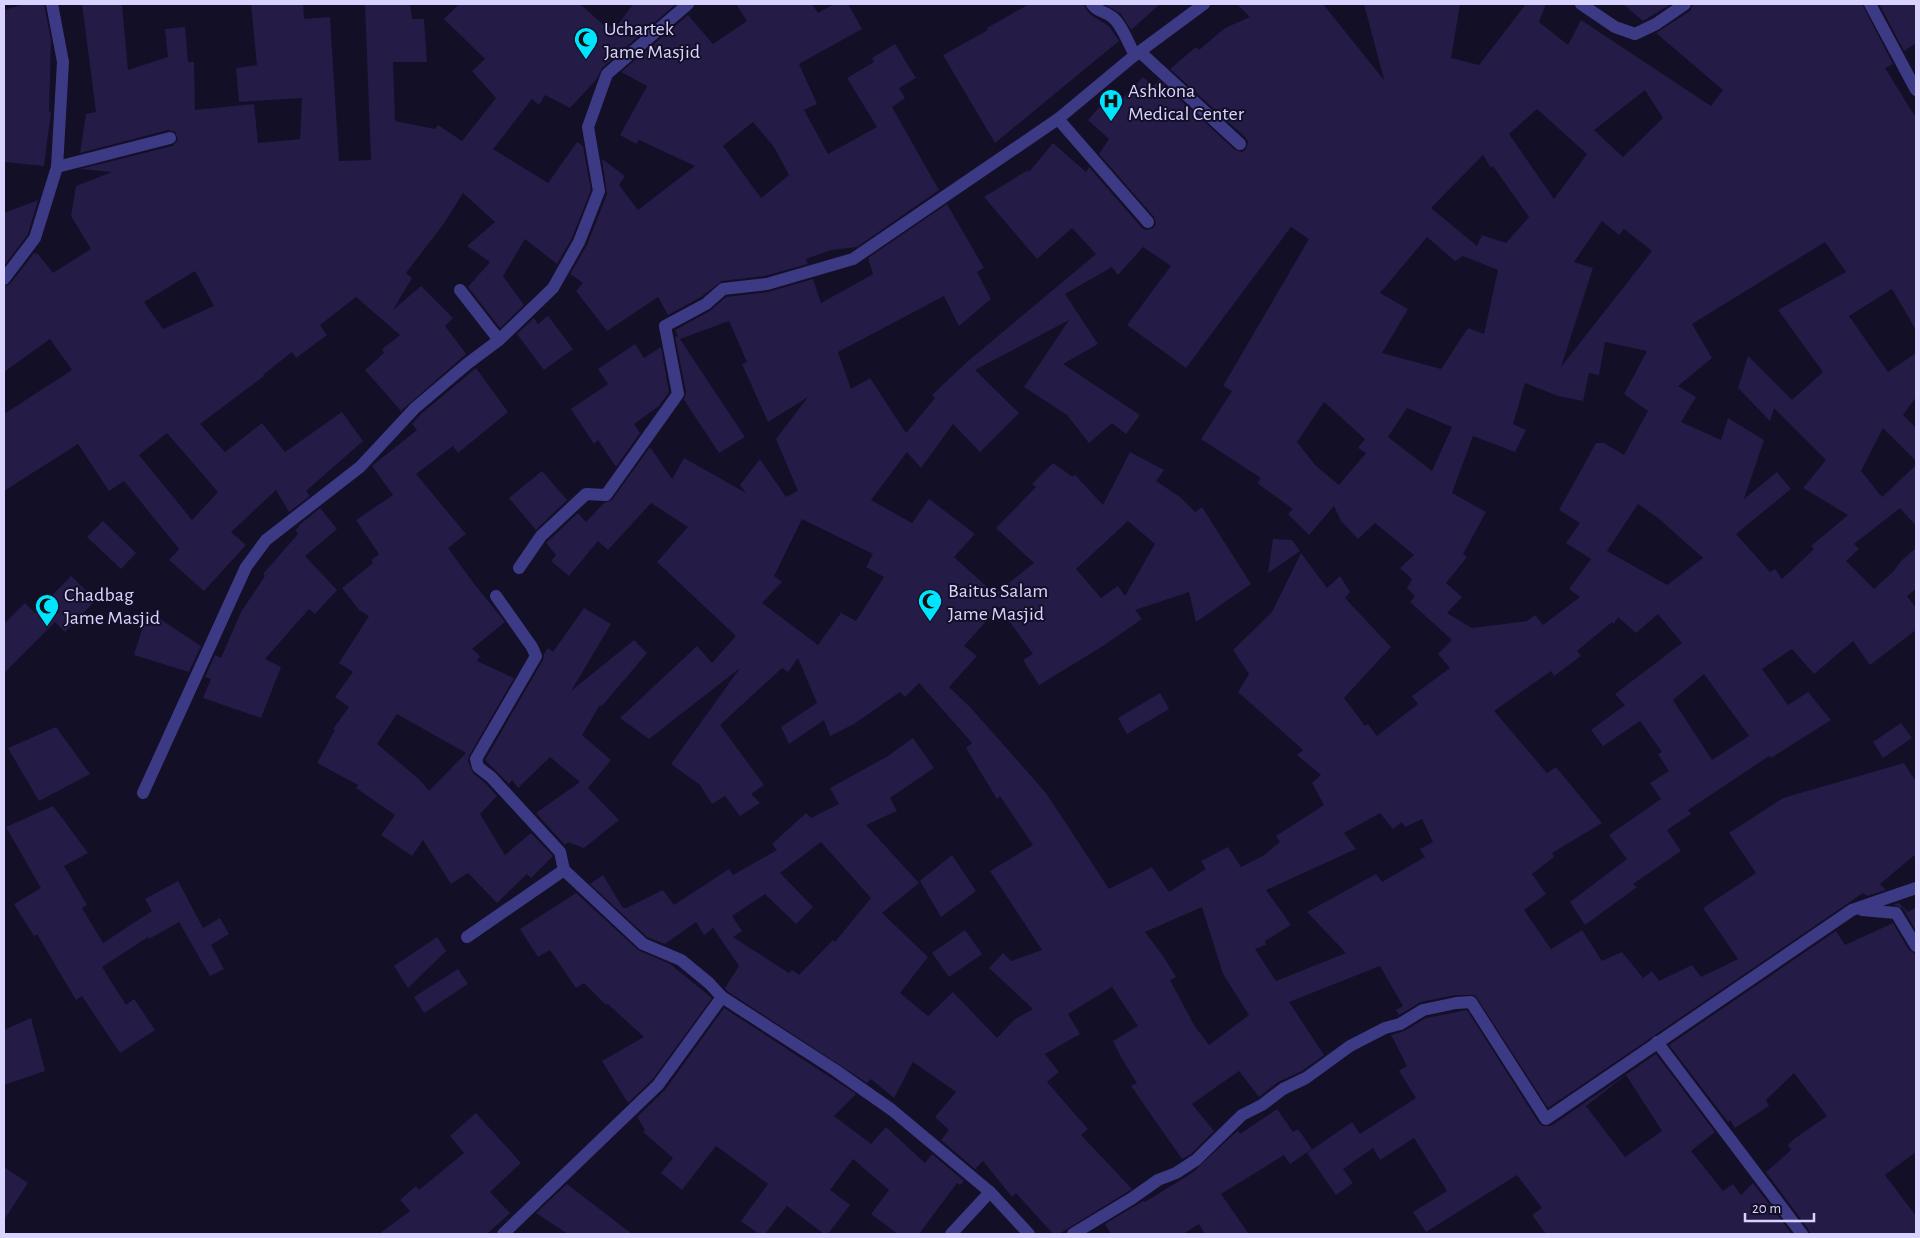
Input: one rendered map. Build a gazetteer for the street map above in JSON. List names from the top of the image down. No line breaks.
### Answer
{"places":{"mosque":["Uchartek Jame Masjid","Baitus Salam Jame Masjid","Chadbag Jame Masjid"],"hospital":["Ashkona Medical Center"]},"scale_bar":"20 m"}
